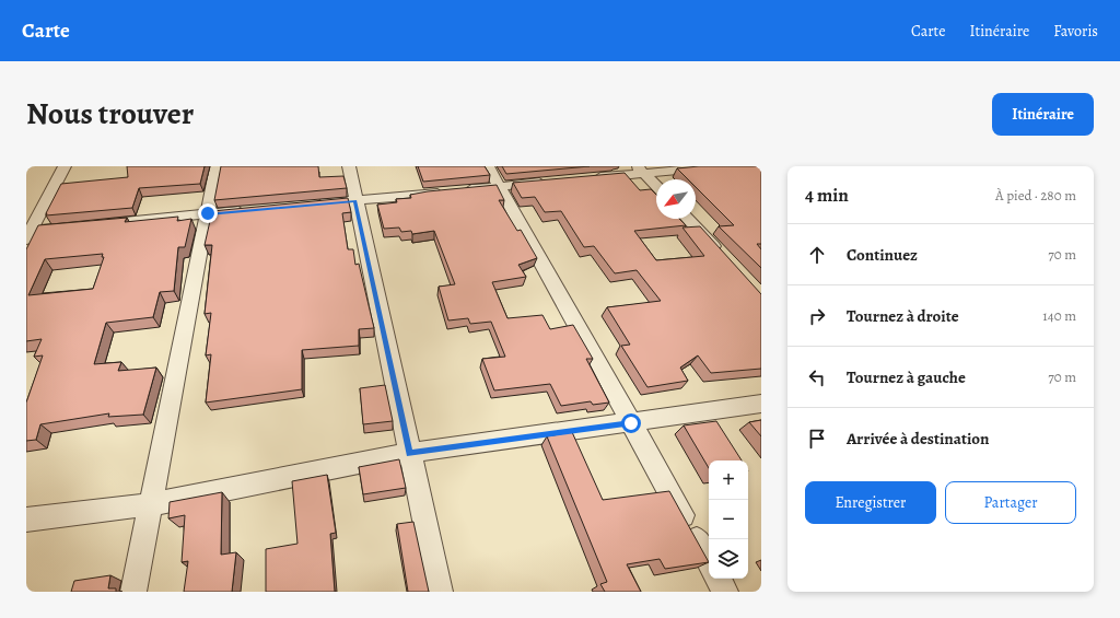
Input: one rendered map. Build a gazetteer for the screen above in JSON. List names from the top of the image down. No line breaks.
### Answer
{"north":"bottom left","page":{"header":"Carte","nav":["Carte","Itinéraire","Favoris"],"title":"Nous trouver","buttons":["Itinéraire",["Enregistrer","Partager"]],"heading":["4 min","À pied · 280 m"],"list":[["Continuez","70 m"],["Tournez à droite","140 m"],["Tournez à gauche","70 m"],"Arrivée à destination"],"map_buttons":["+","−"]}}
